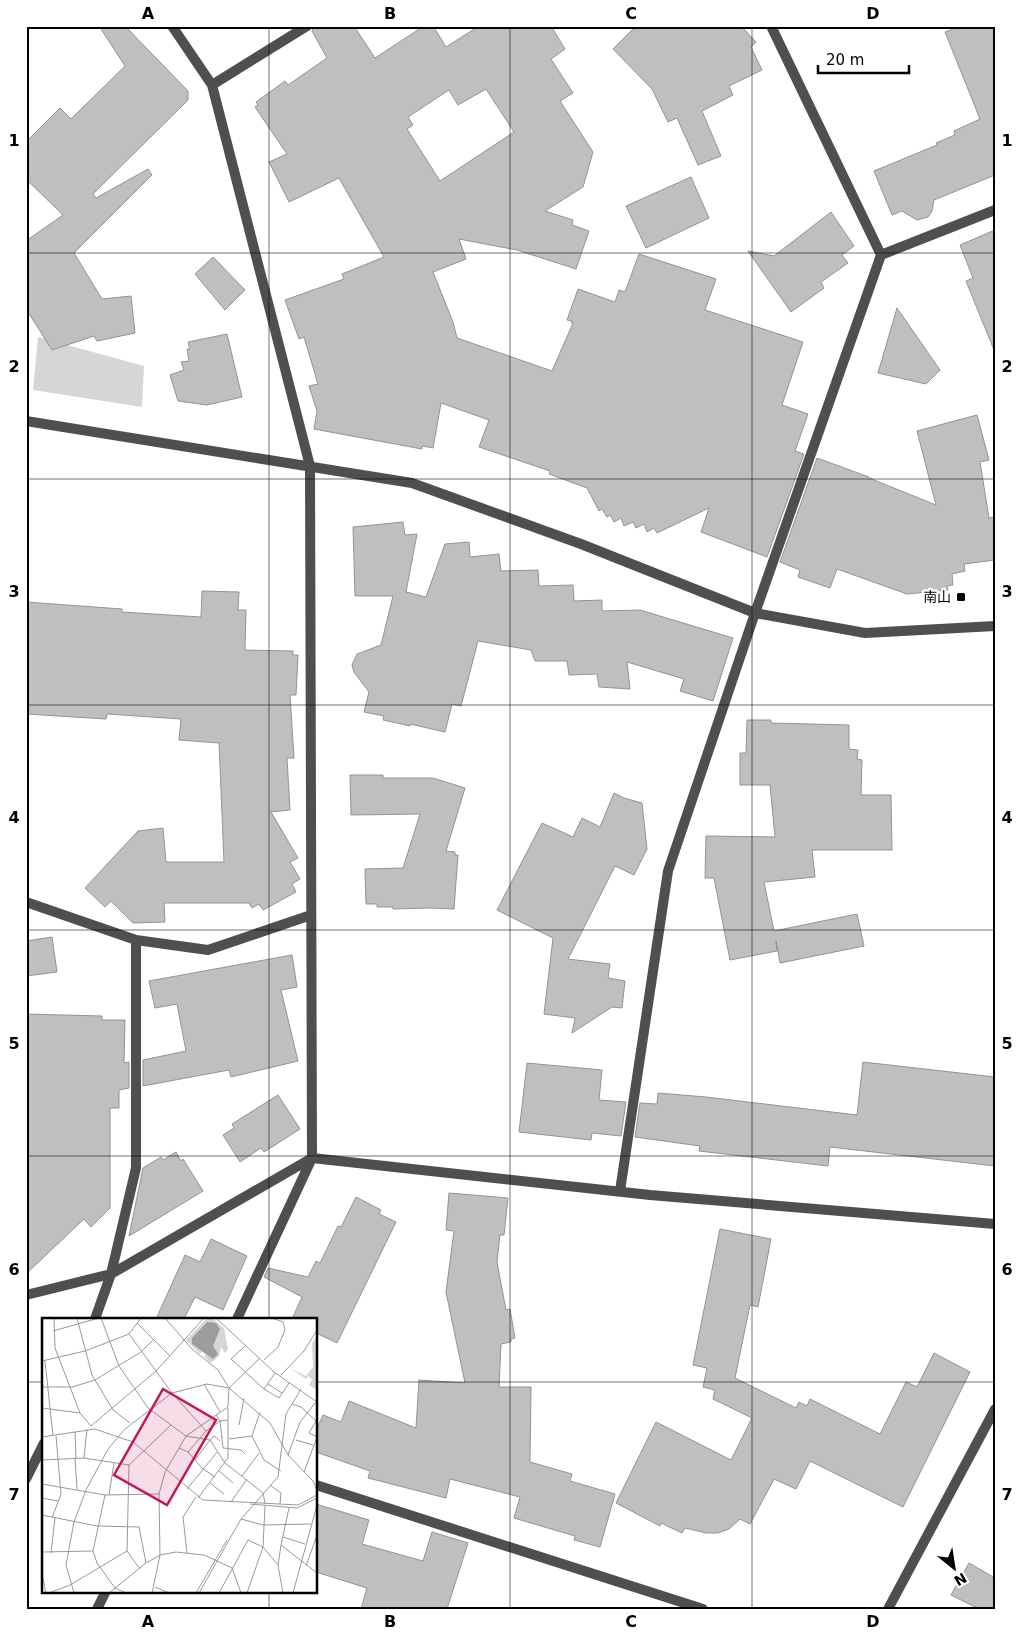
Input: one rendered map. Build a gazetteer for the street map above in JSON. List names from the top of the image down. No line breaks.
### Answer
{"places":{"transit":["南山"]},"scale_bar":"20 m","north":"bottom right","grid":{"columns":["A","B","C","D"],"rows":["1","2","3","4","5","6","7"]}}
